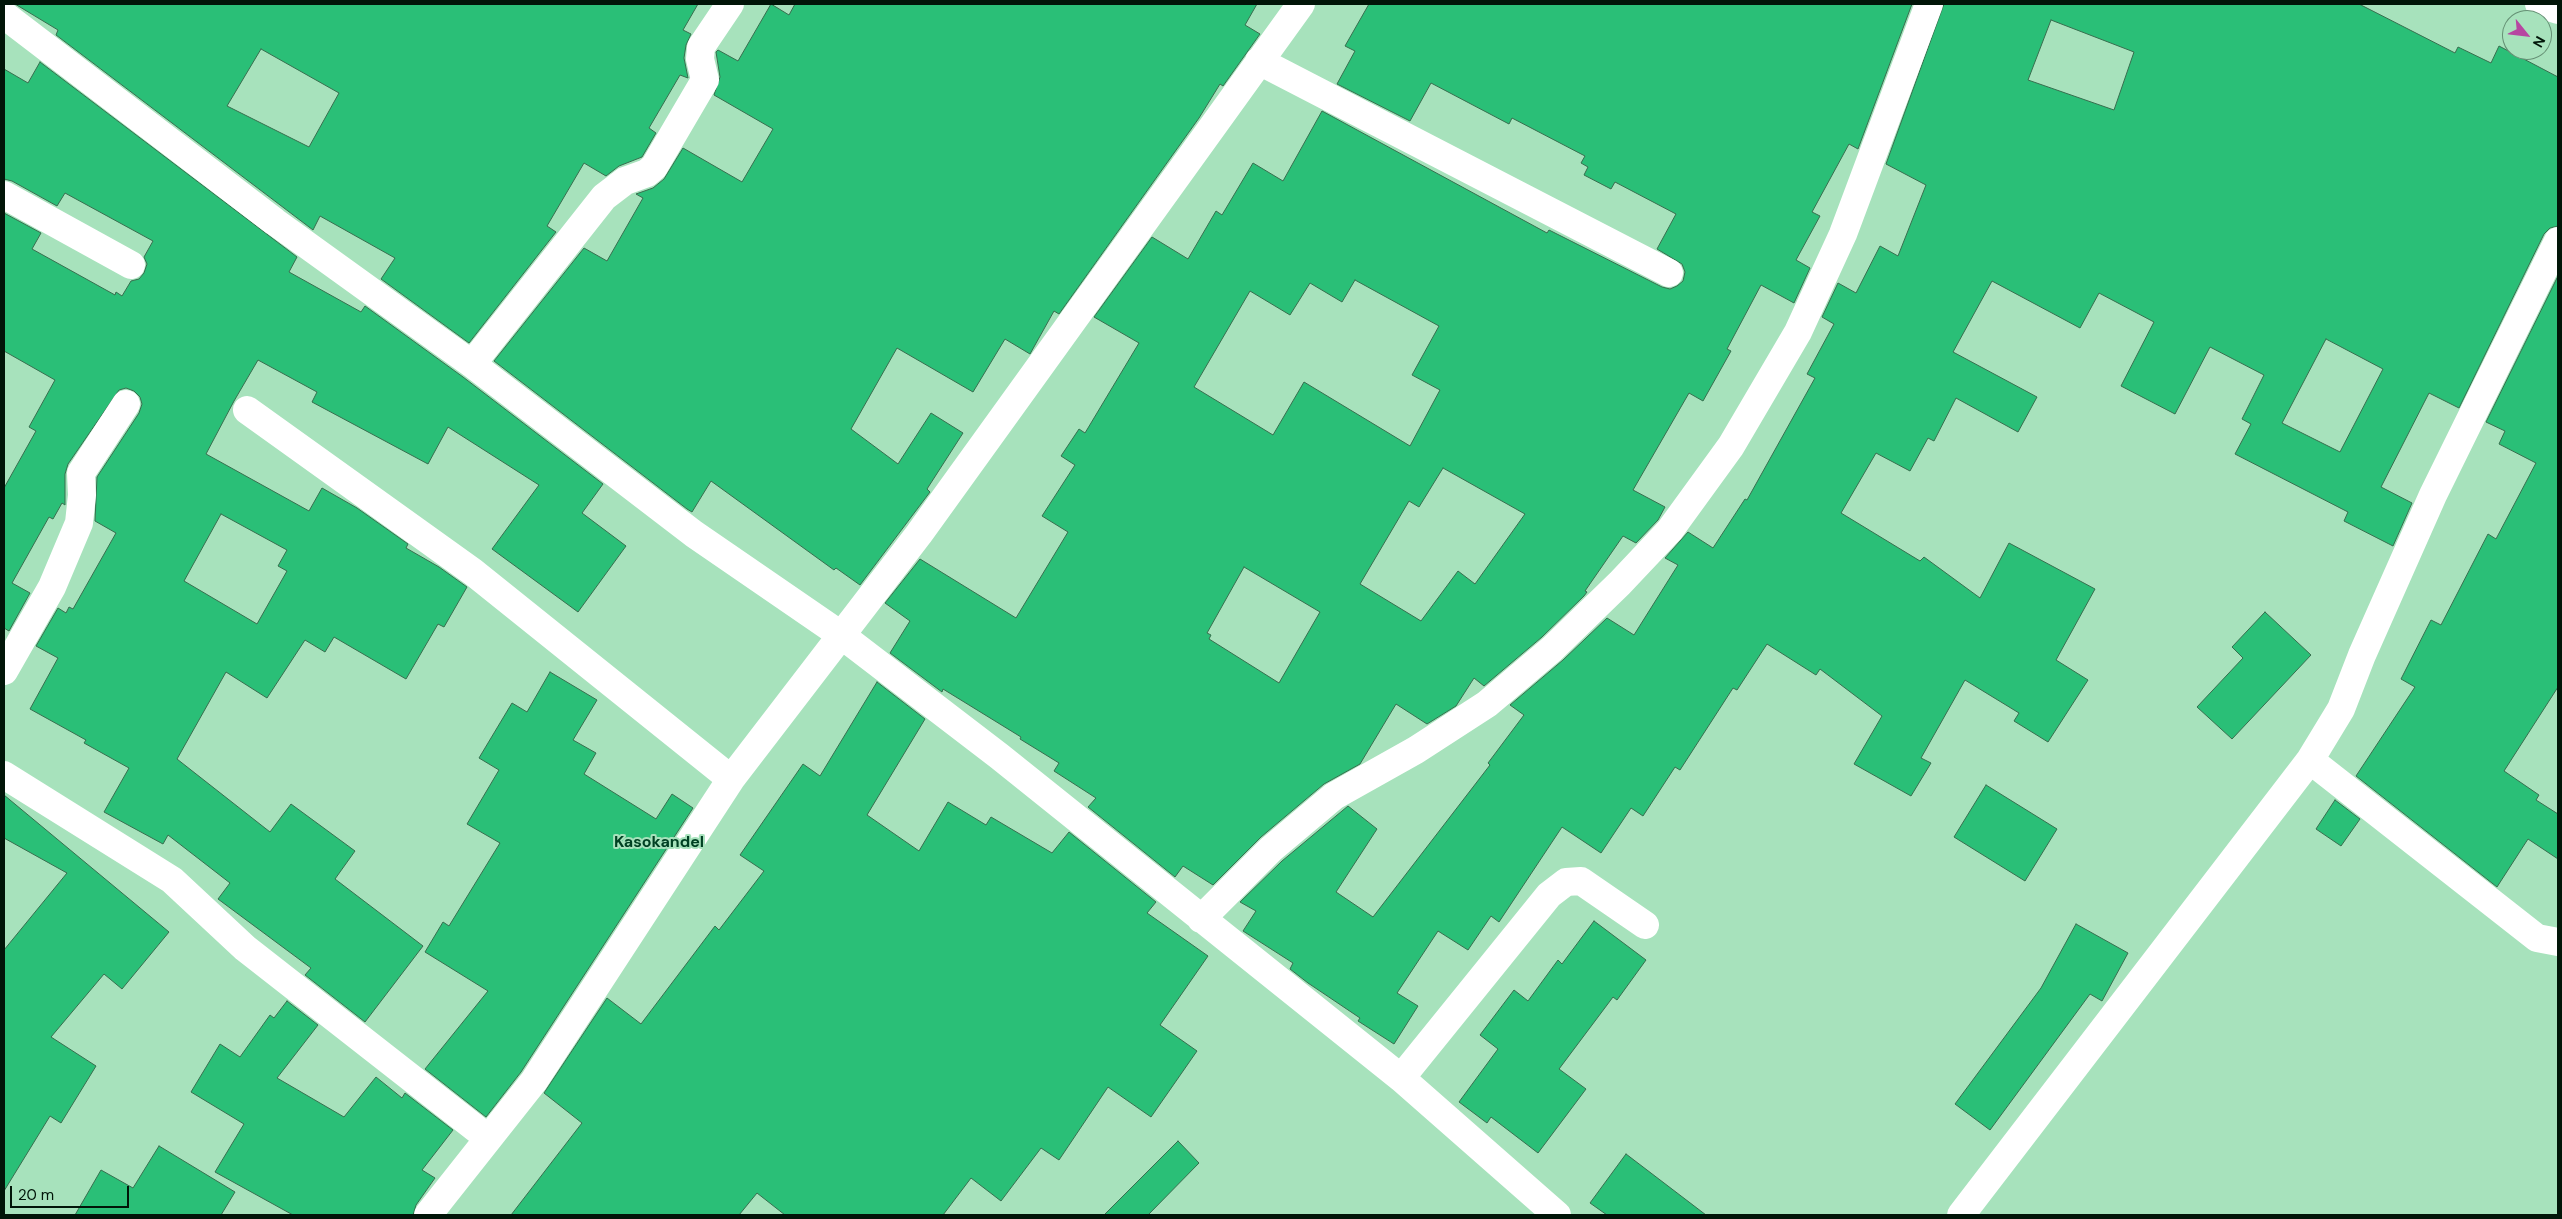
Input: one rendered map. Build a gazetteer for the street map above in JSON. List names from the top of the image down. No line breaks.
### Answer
{"districts":["Kasokandel"],"scale_bar":"20 m","north":"bottom right"}
